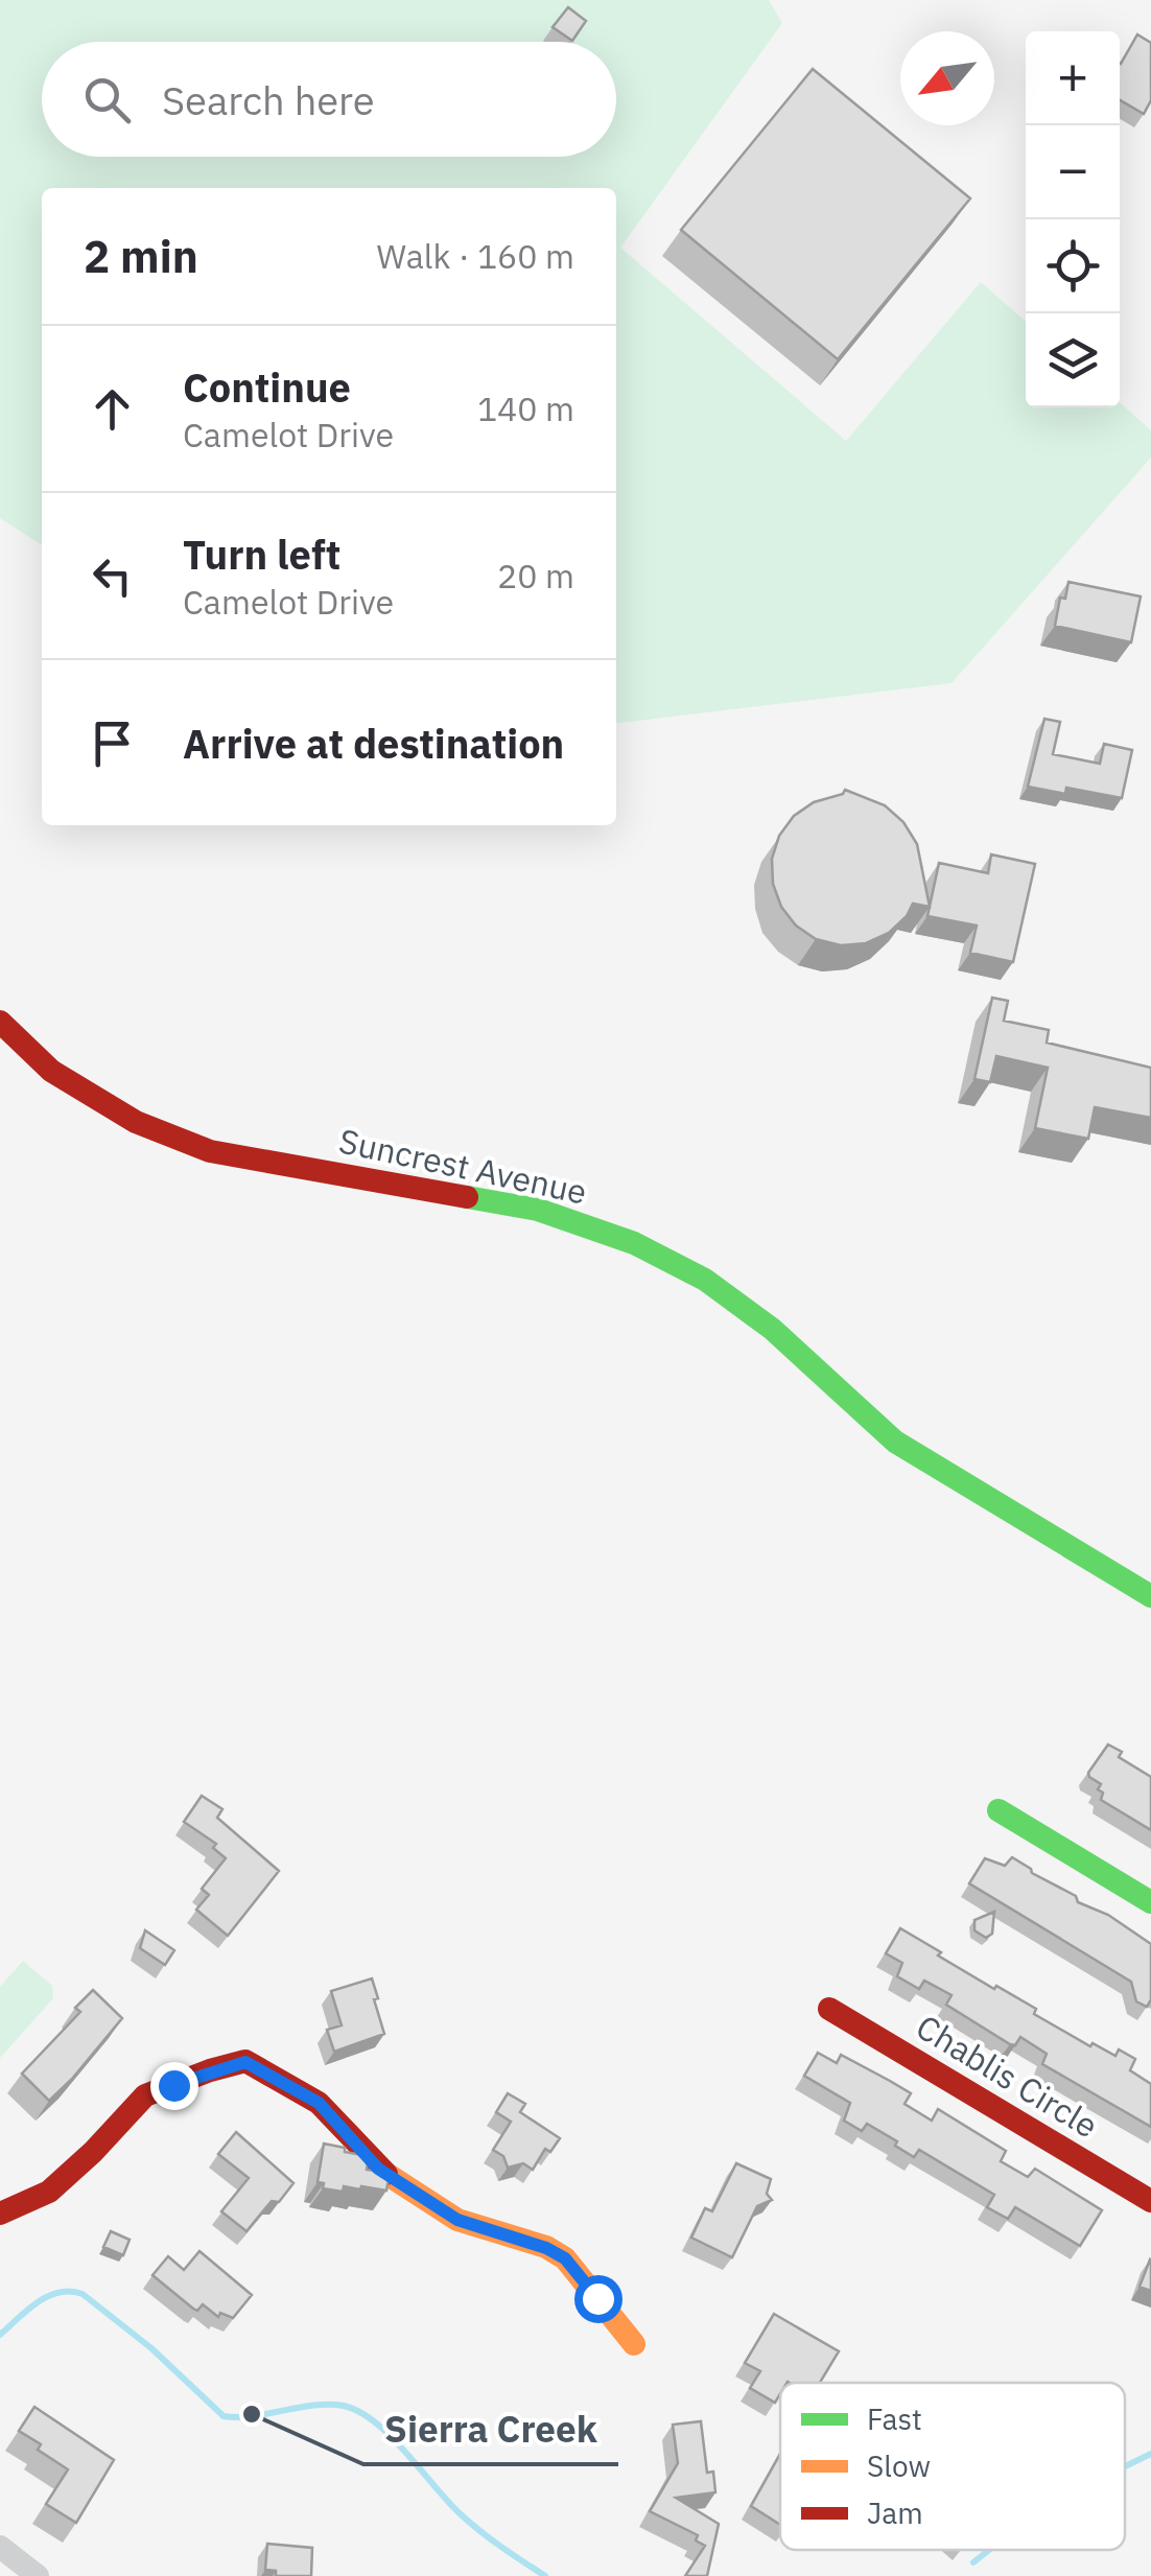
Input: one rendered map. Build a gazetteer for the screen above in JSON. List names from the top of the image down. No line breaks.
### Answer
{"streets":{"street":["Suncrest Avenue","Chablis Circle"]},"places":["Sierra Creek"],"legend":["Fast","Slow","Jam"],"north":"bottom left","page":{"map_buttons":["+","−"],"search":"Search here","heading":["2 min","Walk · 160 m"],"list":[["Continue","Camelot Drive","140 m"],["Turn left","Camelot Drive","20 m"],"Arrive at destination"]}}
